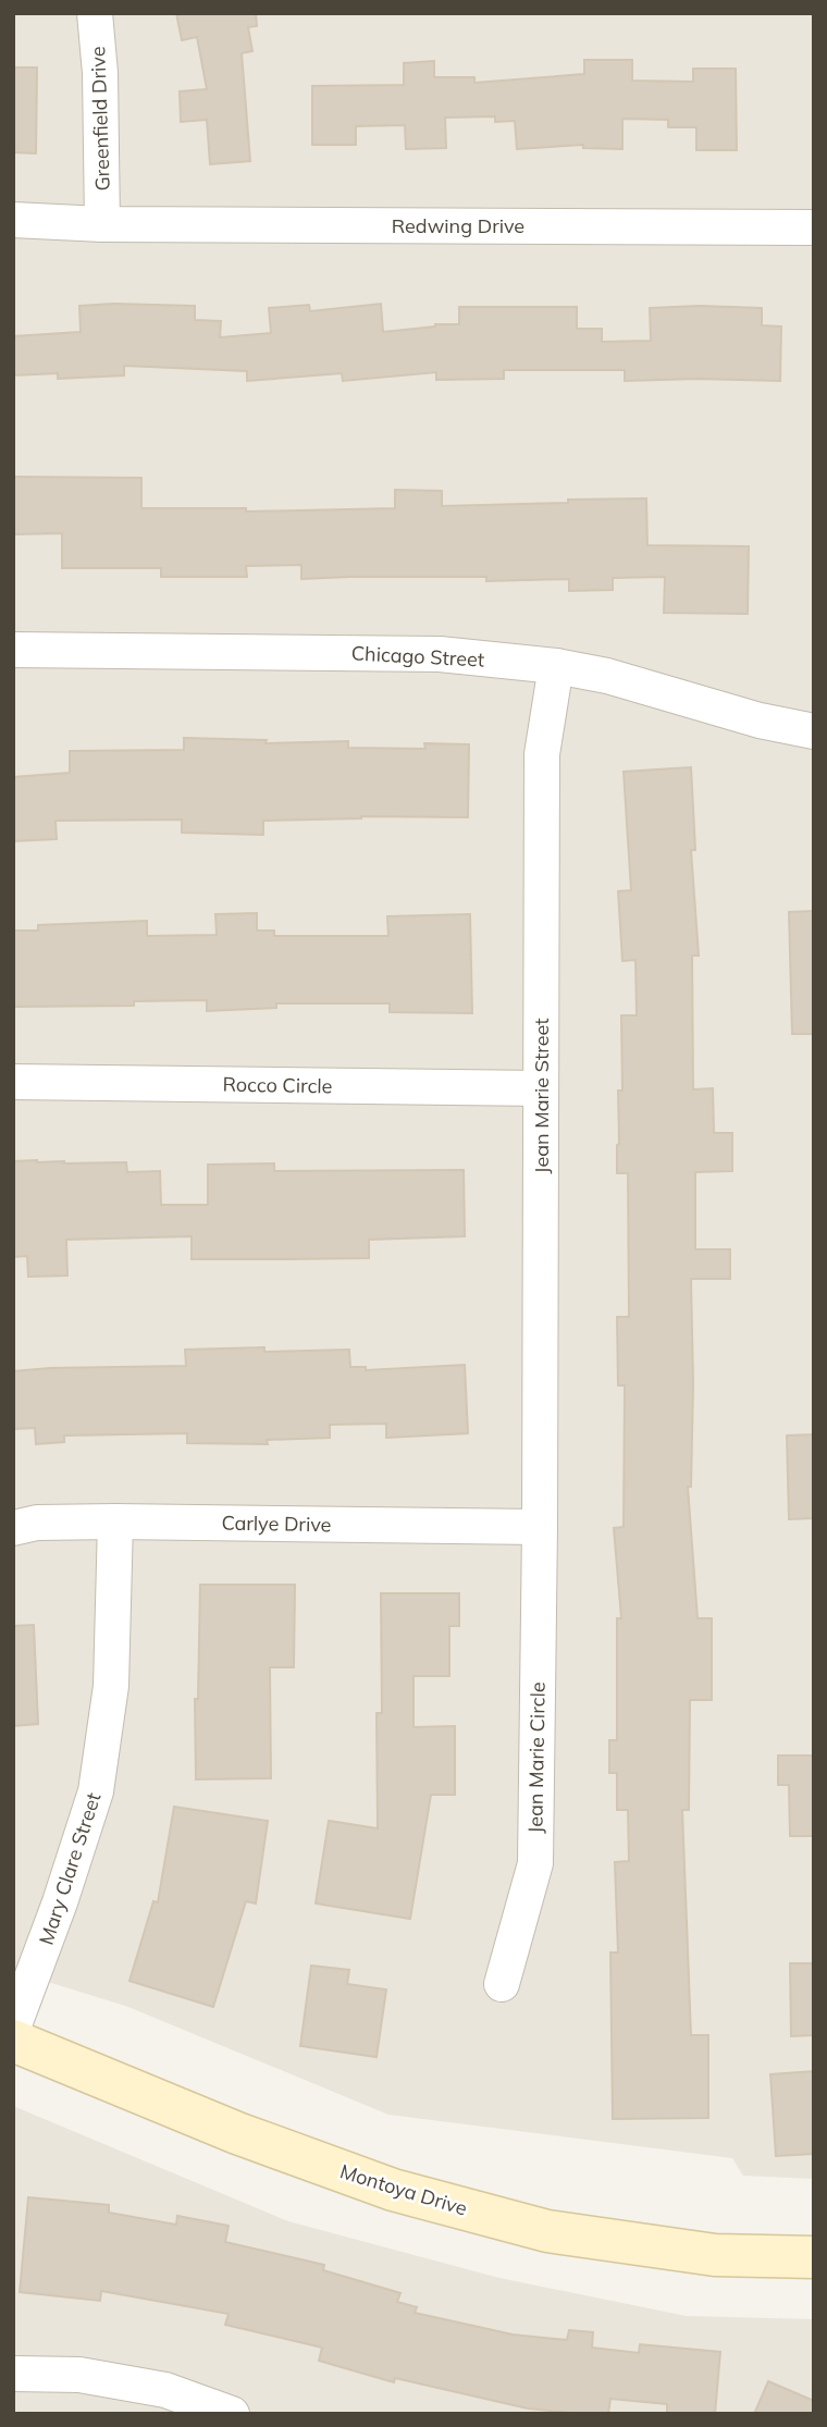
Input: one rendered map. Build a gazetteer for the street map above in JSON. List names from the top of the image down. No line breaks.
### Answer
{"streets":{"street":["Greenfield Drive","Redwing Drive","Chicago Street","Rocco Circle","Jean Marie Street","Carlye Drive","Jean Marie Circle","Mary Clare Street","Montoya Drive"]},"crossings":[["Greenfield Drive","Redwing Drive"],["Chicago Street","Jean Marie Street"],["Rocco Circle","Jean Marie Street"],["Jean Marie Street","Carlye Drive"],["Jean Marie Street","Jean Marie Circle"],["Carlye Drive","Jean Marie Circle"],["Carlye Drive","Mary Clare Street"]]}
